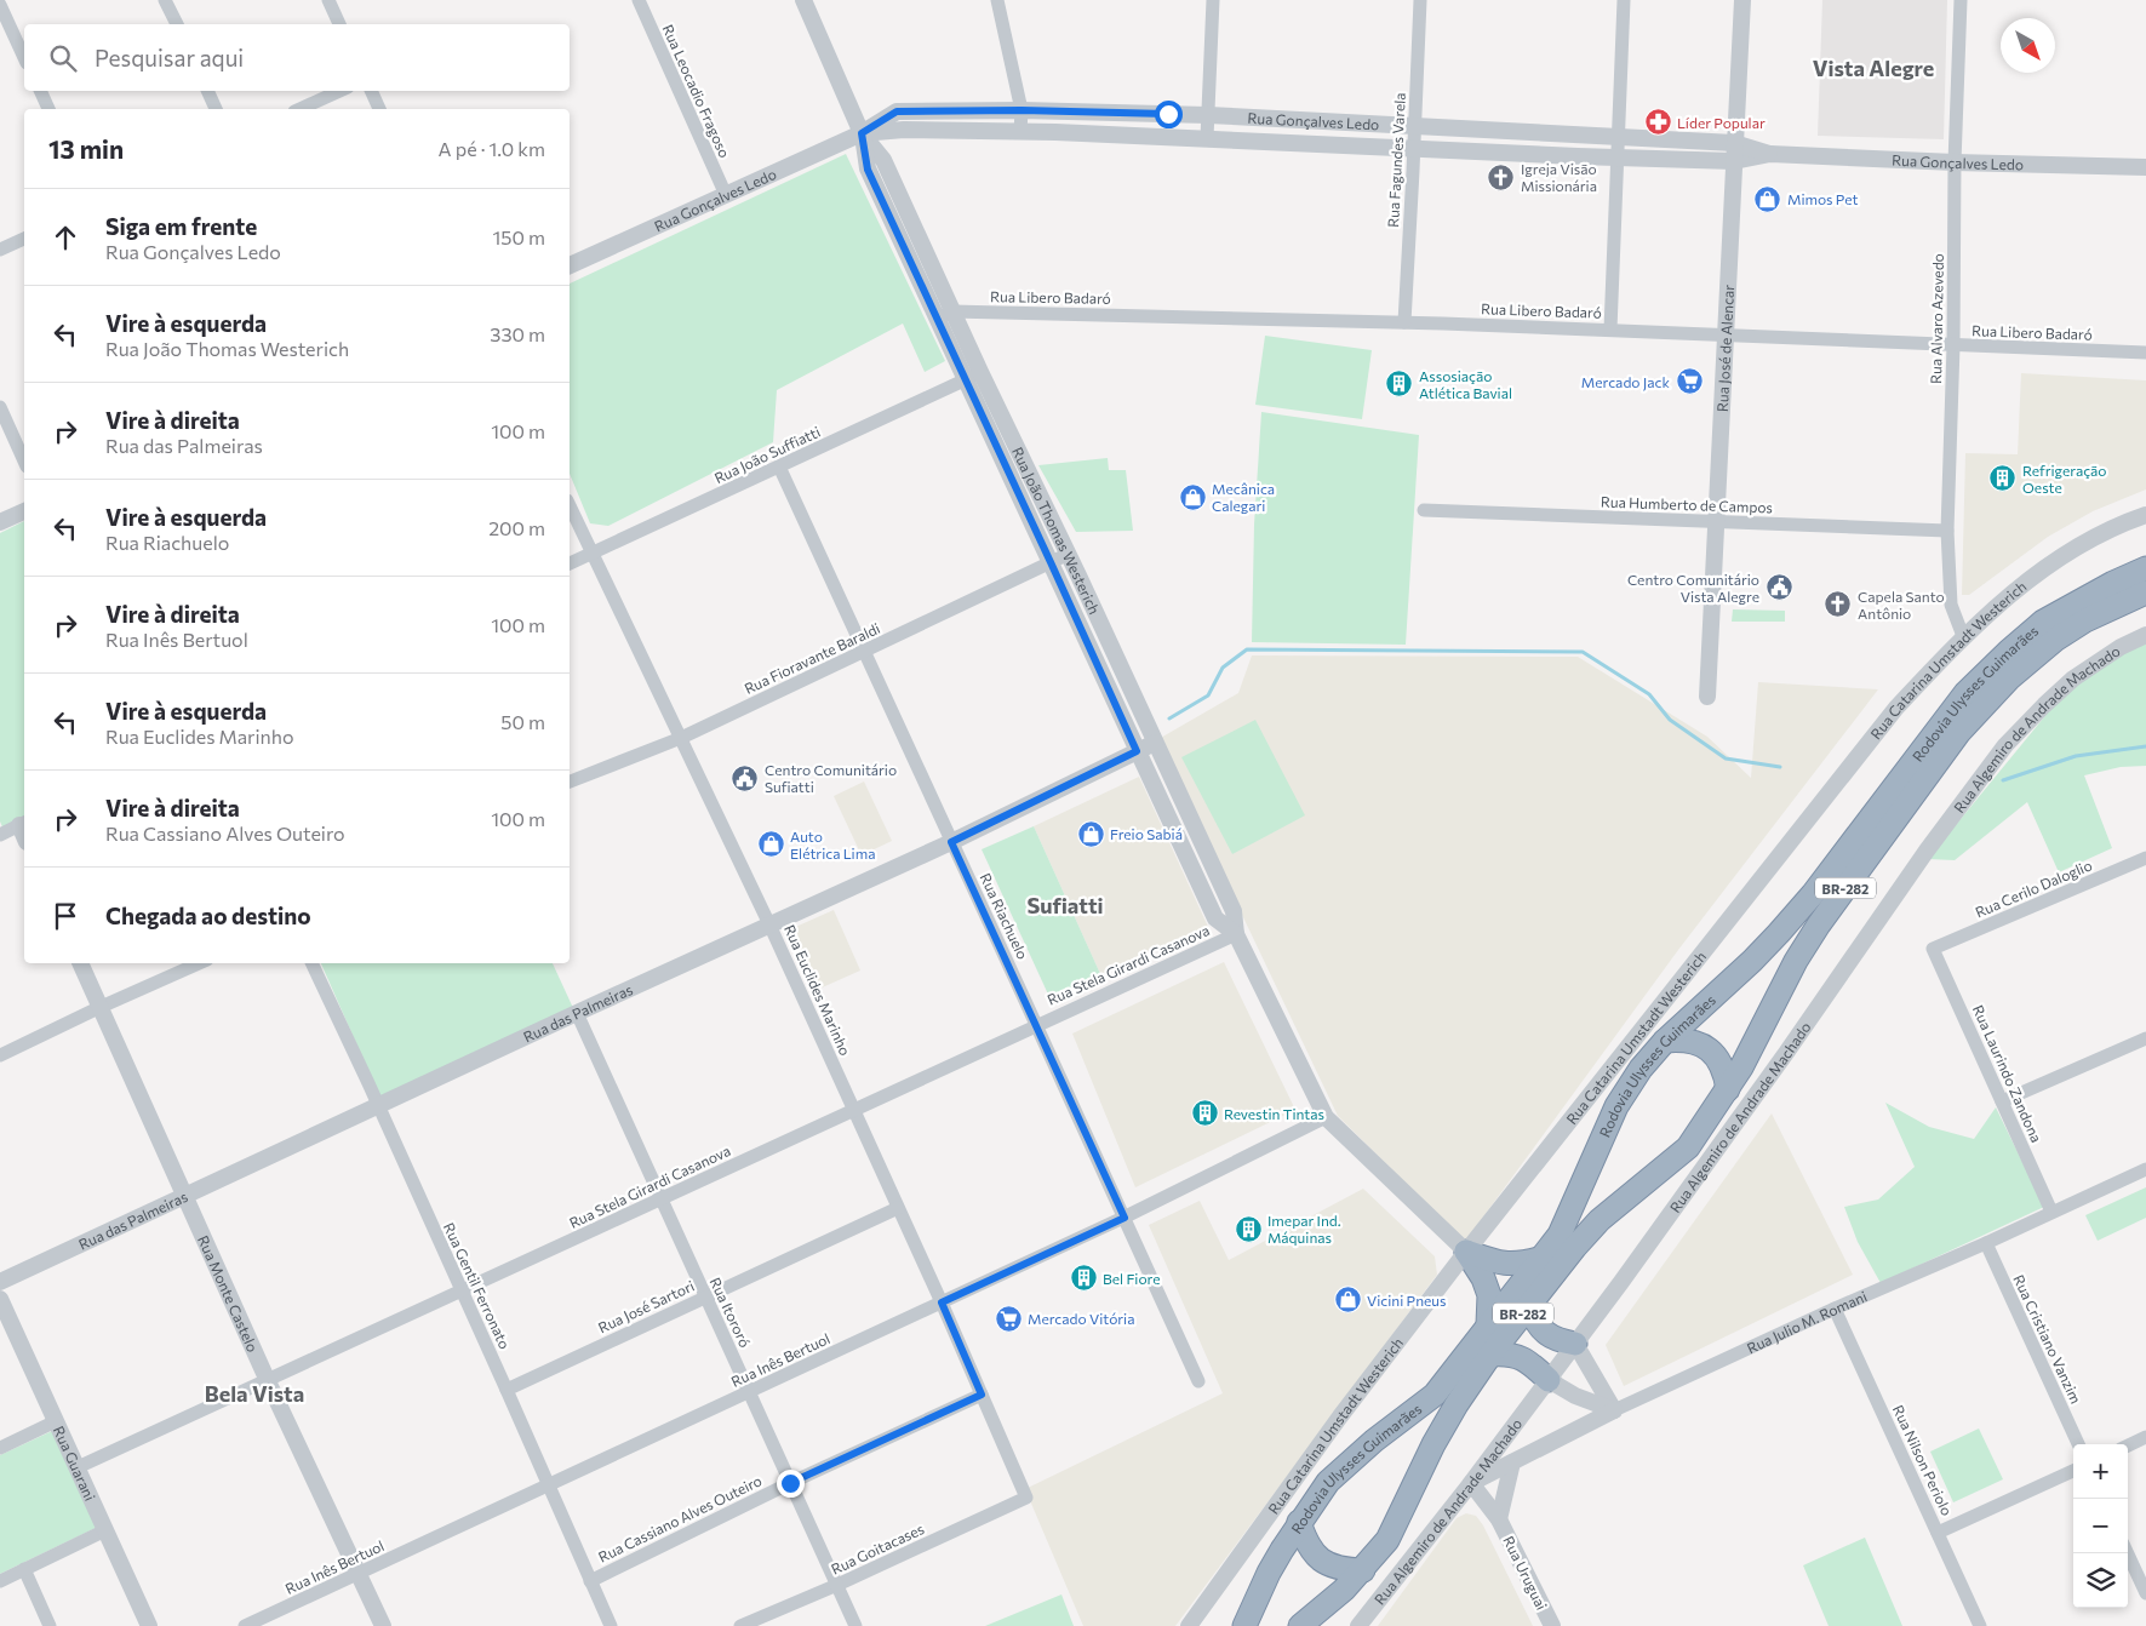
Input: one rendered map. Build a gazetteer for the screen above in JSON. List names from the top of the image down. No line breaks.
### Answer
{"streets":{"highway":["Rodovia Ulysses Guimarães","BR-282"],"street":["Rua Leocadio Fragoso","Rua Gonçalves Ledo","Rua Fagundes Varela","Rua Libero Badaró","Rua Alvaro Azevedo","Rua José de Alencar","Rua João Suffiatti","Rua Humberto de Campos","Rua João Thomas Westerich","Rua Fioravante Baraldi","Rua Catarina Umstadt Westerich","Rua Algemiro de Andrade Machado","Rua Cerilo Daloglio","Rua Riachuelo","Rua Stela Girardi Casanova","Rua Euclides Marinho","Rua das Palmeiras","Rua Laurindo Zandona","Rua Gentil Ferronato","Rua Monte Castelo","Rua José Sartori","Rua Itororó","Rua Julio M. Romani","Rua Cristiano Vanzim","Rua Inês Bertuol","Rua Nilson Periolo","Rua Guarani","Rua Cassiano Alves Outeiro","Rua Goitacases","Rua Uruguai"]},"crossings":[["Rua Leocadio Fragoso","Rua Gonçalves Ledo"],["Rua Gonçalves Ledo","Rua Fagundes Varela"],["Rua Gonçalves Ledo","Rua Alvaro Azevedo"],["Rua Gonçalves Ledo","Rua José de Alencar"],["Rua Gonçalves Ledo","Rua João Thomas Westerich"],["Rua Fagundes Varela","Rua Libero Badaró"],["Rua Libero Badaró","Rua Alvaro Azevedo"],["Rua Libero Badaró","Rua José de Alencar"],["Rua Libero Badaró","Rua João Thomas Westerich"],["Rua Alvaro Azevedo","Rua Humberto de Campos"],["Rua Alvaro Azevedo","Rua Catarina Umstadt Westerich"],["Rua José de Alencar","Rua Humberto de Campos"],["Rua João Suffiatti","Rua João Thomas Westerich"],["Rua João Suffiatti","Rua Riachuelo"],["Rua João Suffiatti","Rua Euclides Marinho"],["Rua João Thomas Westerich","Rua Fioravante Baraldi"],["Rua João Thomas Westerich","Rua Catarina Umstadt Westerich"],["Rua João Thomas Westerich","Rua Stela Girardi Casanova"],["Rua João Thomas Westerich","Rua das Palmeiras"],["Rua João Thomas Westerich","Rua Inês Bertuol"],["Rua Fioravante Baraldi","Rua Riachuelo"],["Rua Fioravante Baraldi","Rua Euclides Marinho"],["Rua Algemiro de Andrade Machado","Rua Julio M. Romani"],["Rua Algemiro de Andrade Machado","Rua Uruguai"],["Rua Cerilo Daloglio","Rua Laurindo Zandona"],["Rua Riachuelo","Rua Stela Girardi Casanova"],["Rua Riachuelo","Rua das Palmeiras"],["Rua Riachuelo","Rua Inês Bertuol"],["Rua Stela Girardi Casanova","Rua Euclides Marinho"],["Rua Stela Girardi Casanova","Rua Gentil Ferronato"],["Rua Stela Girardi Casanova","Rua Monte Castelo"],["Rua Stela Girardi Casanova","Rua Itororó"],["Rua Stela Girardi Casanova","Rua Guarani"],["Rua Euclides Marinho","Rua das Palmeiras"],["Rua Euclides Marinho","Rua José Sartori"],["Rua Euclides Marinho","Rua Inês Bertuol"],["Rua Euclides Marinho","Rua Cassiano Alves Outeiro"],["Rua Euclides Marinho","Rua Goitacases"],["Rua das Palmeiras","Rua Gentil Ferronato"],["Rua das Palmeiras","Rua Monte Castelo"],["Rua das Palmeiras","Rua Itororó"],["Rua Laurindo Zandona","Rua Julio M. Romani"],["Rua Gentil Ferronato","Rua José Sartori"],["Rua Gentil Ferronato","Rua Inês Bertuol"],["Rua Gentil Ferronato","Rua Cassiano Alves Outeiro"],["Rua Monte Castelo","Rua Inês Bertuol"],["Rua José Sartori","Rua Itororó"],["Rua Itororó","Rua Inês Bertuol"],["Rua Itororó","Rua Cassiano Alves Outeiro"],["Rua Itororó","Rua Goitacases"],["Rua Julio M. Romani","Rua Cristiano Vanzim"],["Rua Julio M. Romani","Rua Nilson Periolo"],["Rua Julio M. Romani","Rua Uruguai"]],"districts":["Vista Alegre","Sufiatti","Bela Vista"],"places":{"pharmacy":["Líder Popular"],"church":["Igreja Visão Missionária","Capela Santo Antônio"],"shop":["Mimos Pet","Mecânica Calegari","Freio Sabiá","Auto Elétrica Lima","Vicini Pneus"],"supermarket":["Mercado Jack","Mercado Vitória"],"building":["Assosiação Atlética Bavial","Refrigeração Oeste","Revestin Tintas","Imepar Ind. Máquinas","Bel Fiore"],"public building":["Centro Comunitário Vista Alegre","Centro Comunitário Sufiatti"]},"north":"bottom right","page":{"search":"Pesquisar aqui","heading":["13 min","A pé · 1.0 km"],"list":[["Siga em frente","Rua Gonçalves Ledo","150 m"],["Vire à esquerda","Rua João Thomas Westerich","330 m"],["Vire à direita","Rua das Palmeiras","100 m"],["Vire à esquerda","Rua Riachuelo","200 m"],["Vire à direita","Rua Inês Bertuol","100 m"],["Vire à esquerda","Rua Euclides Marinho","50 m"],["Vire à direita","Rua Cassiano Alves Outeiro","100 m"],"Chegada ao destino"],"map_buttons":["+","−"]}}
